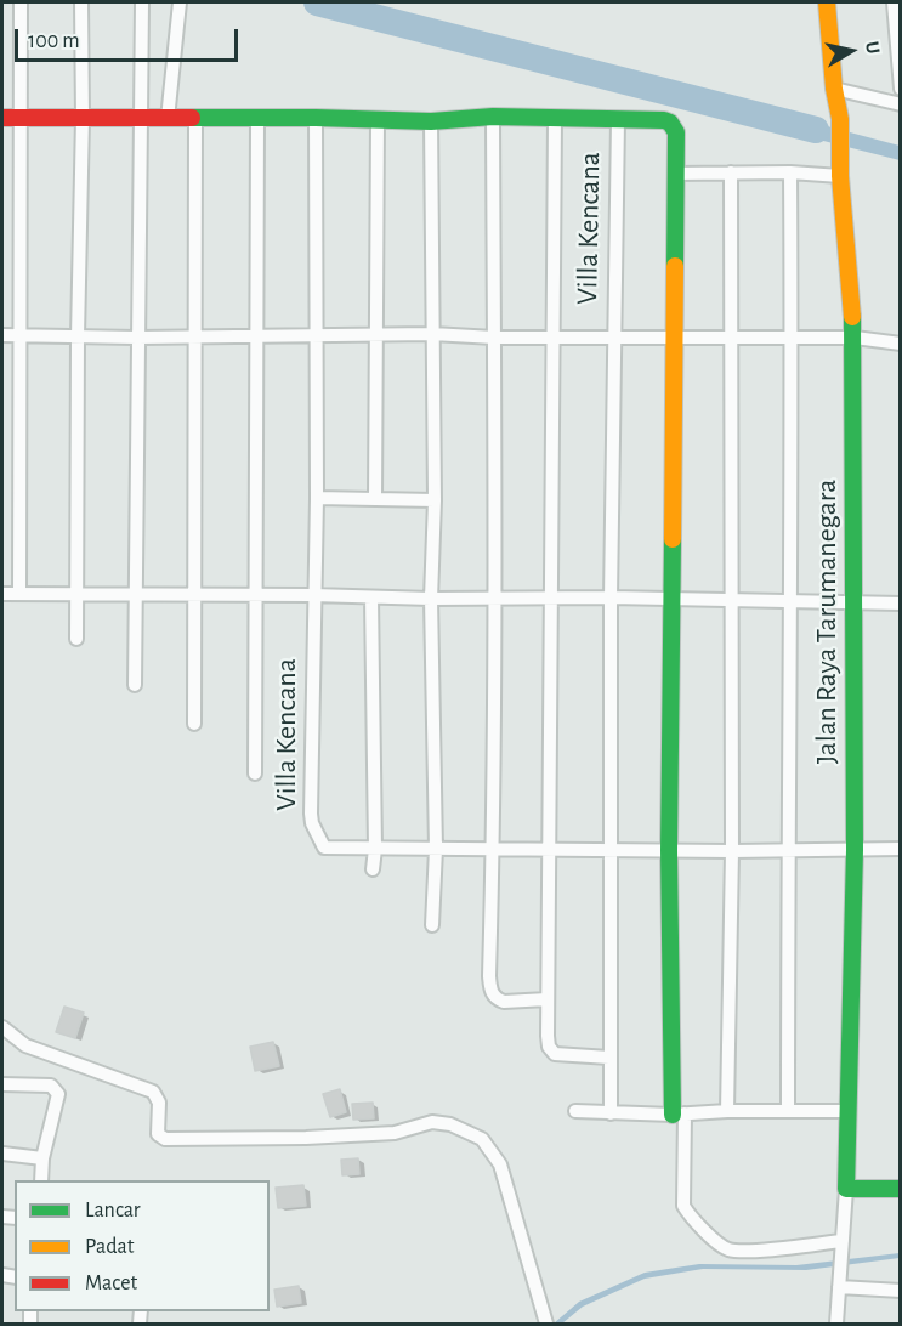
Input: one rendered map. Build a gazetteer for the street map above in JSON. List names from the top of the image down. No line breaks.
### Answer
{"streets":{"street":["Villa Kencana","Jalan Raya Tarumanegara"]},"crossings":[["Villa Kencana","Jalan Raya Tarumanegara"]],"legend":["Lancar","Padat","Macet"],"scale_bar":"100 m","north":"right"}
